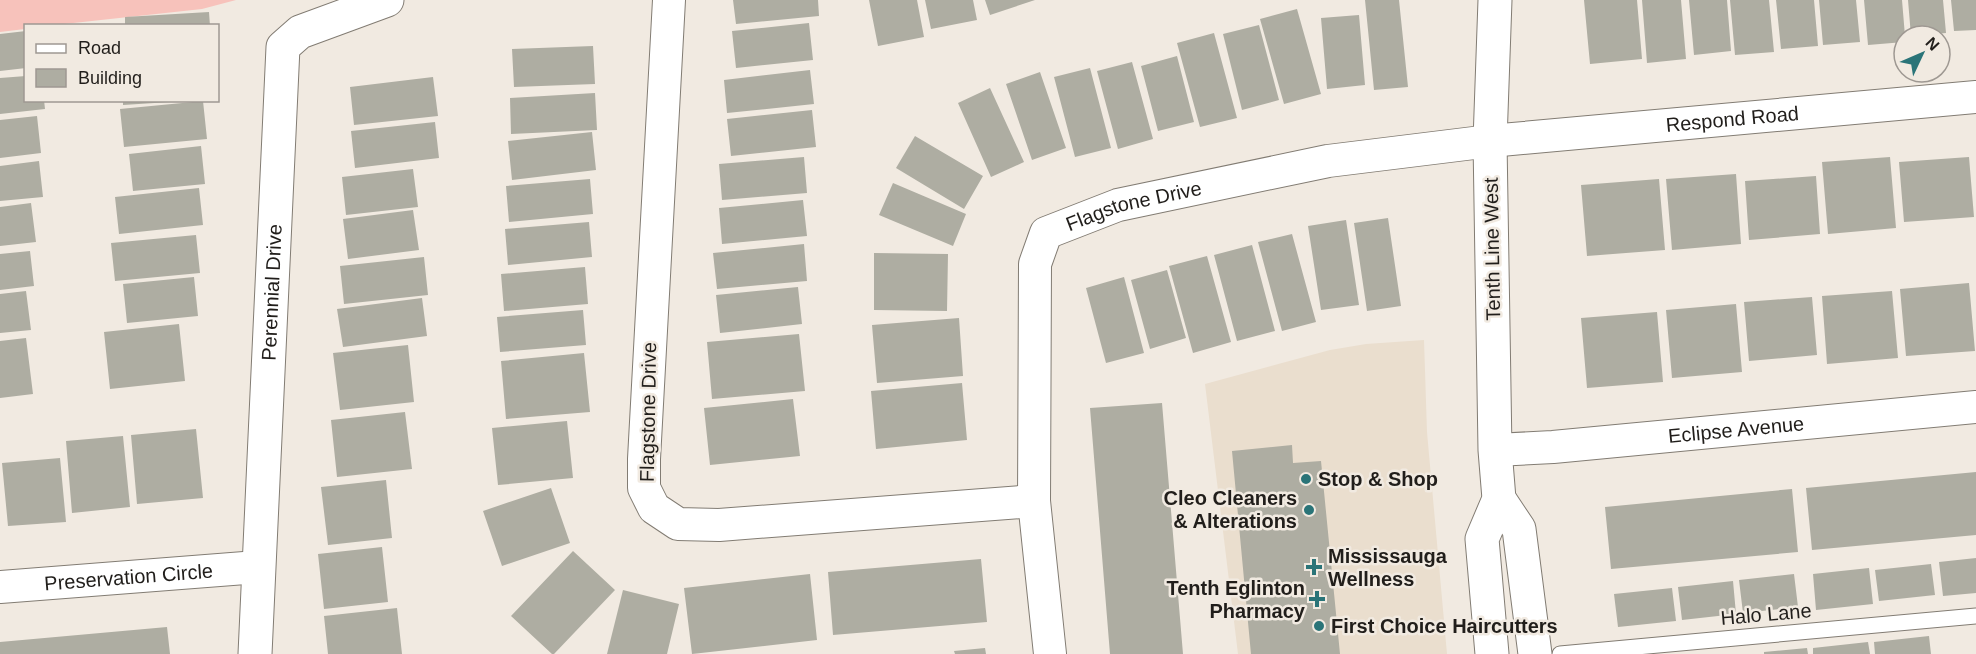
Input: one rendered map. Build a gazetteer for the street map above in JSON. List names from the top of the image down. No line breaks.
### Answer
{"streets":{"street":["Respond Road","Flagstone Drive","Tenth Line West","Perennial Drive","Eclipse Avenue","Preservation Circle"],"lane":["Halo Lane"]},"crossings":[["Respond Road","Flagstone Drive"],["Respond Road","Tenth Line West"],["Flagstone Drive","Tenth Line West"],["Tenth Line West","Eclipse Avenue"],["Perennial Drive","Preservation Circle"]],"places":{"other":["Stop & Shop","Cleo Cleaners & Alterations","First Choice Haircutters"],"health":["Mississauga Wellness","Tenth Eglinton Pharmacy"]},"legend":["Road","Building"],"north":"top right"}
